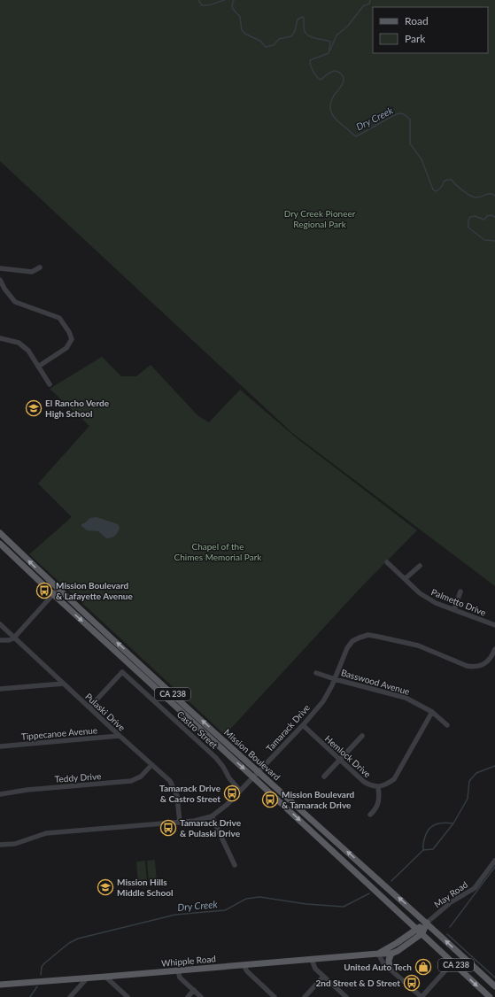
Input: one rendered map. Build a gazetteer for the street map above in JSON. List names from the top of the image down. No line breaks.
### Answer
{"streets":{"main road":["CA 238","Mission Boulevard","Whipple Road"],"street":["Palmetto Drive","Basswood Avenue","Pulaski Drive","Tamarack Drive","Castro Street","Tippecanoe Avenue","Hemlock Drive","Teddy Drive","May Road"]},"crossings":[["Basswood Avenue","Tamarack Drive"],["Pulaski Drive","Tamarack Drive"],["Pulaski Drive","Castro Street"],["Pulaski Drive","Tippecanoe Avenue"],["Pulaski Drive","Teddy Drive"],["Tamarack Drive","Castro Street"],["Tamarack Drive","Mission Boulevard"],["Tamarack Drive","Hemlock Drive"],["Mission Boulevard","May Road"],["Mission Boulevard","Whipple Road"],["May Road","Whipple Road"]],"water":["Dry Creek"],"parks":["Dry Creek Pioneer Regional Park","Chapel of the Chimes Memorial Park"],"places":{"school or university":["El Rancho Verde High School","Mission Hills Middle School"],"bus stop":["Mission Boulevard & Lafayette Avenue","Tamarack Drive & Castro Street","Mission Boulevard & Tamarack Drive","Tamarack Drive & Pulaski Drive","2nd Street & D Street"],"shop":["United Auto Tech"]},"legend":["Road","Park"]}
